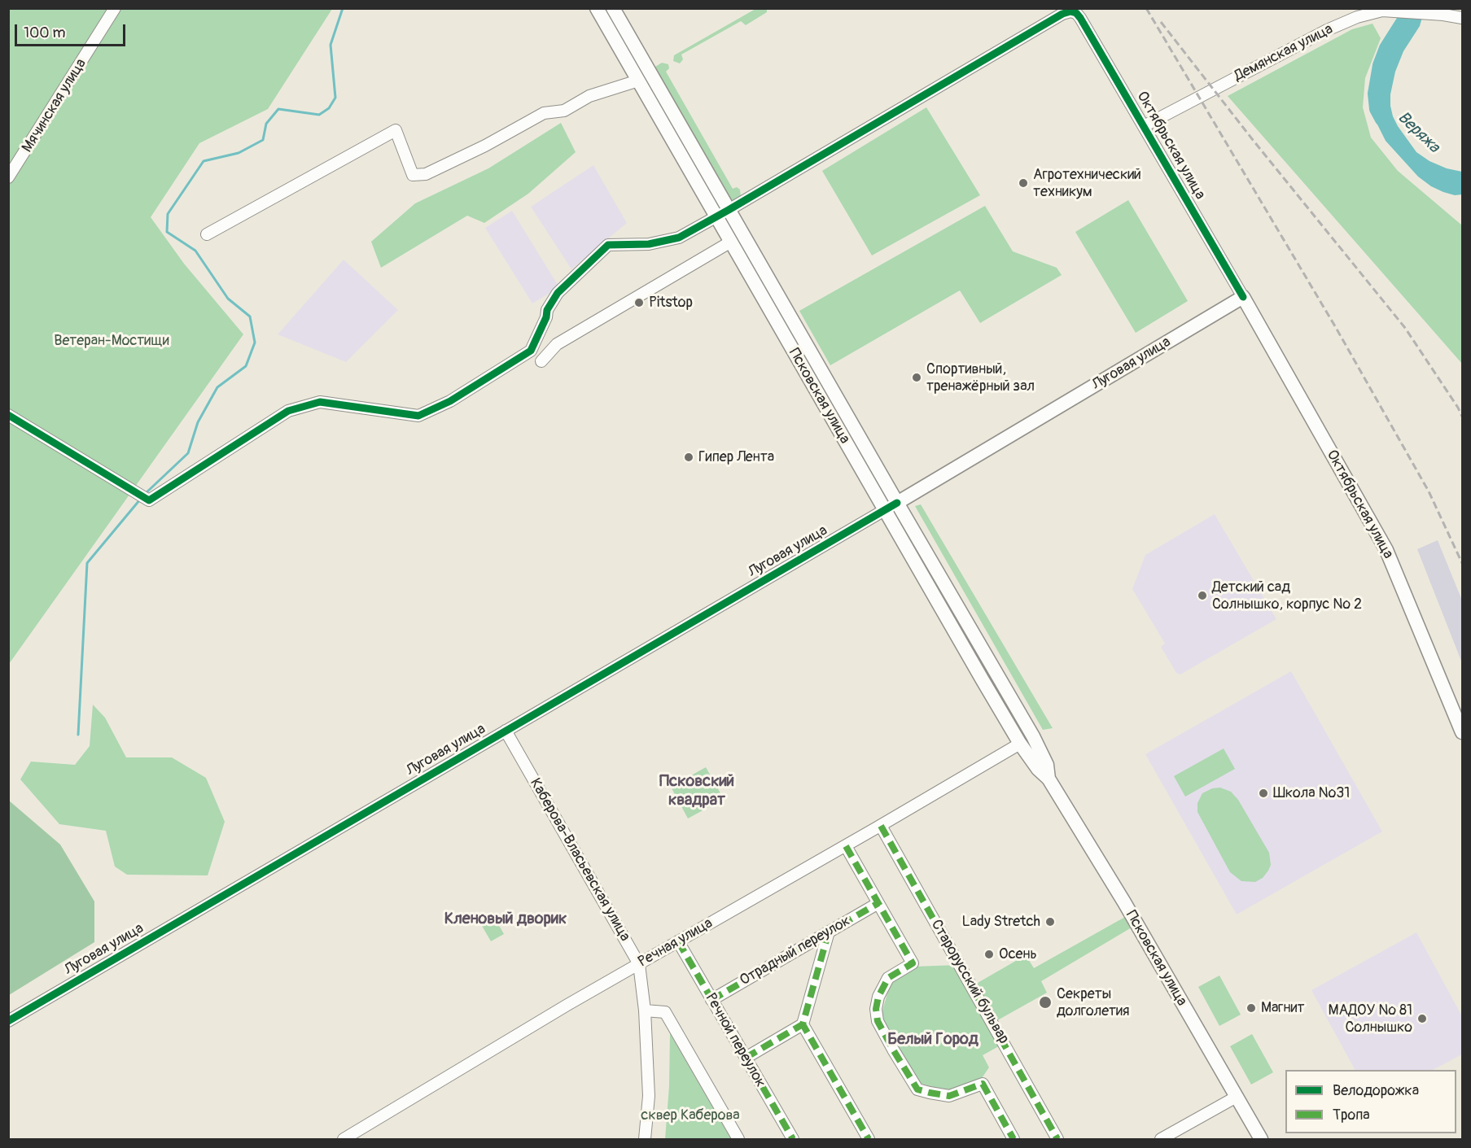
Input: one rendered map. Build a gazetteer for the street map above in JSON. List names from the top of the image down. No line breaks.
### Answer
{"streets":{"main road":["Октябрьская улица","Луговая улица","Псковская улица"],"street":["Демянская улица","Мячинская улица","Каберова-Власьевская улица","Речная улица","Отрадный переулок","Старорусский бульвар","Речной переулок"]},"crossings":[["Демянская улица","Октябрьская улица"],["Октябрьская улица","Луговая улица"],["Октябрьская улица","Псковская улица"],["Луговая улица","Псковская улица"],["Луговая улица","Каберова-Власьевская улица"],["Псковская улица","Речная улица"],["Каберова-Власьевская улица","Речная улица"],["Речная улица","Старорусский бульвар"],["Речная улица","Речной переулок"],["Отрадный переулок","Речной переулок"]],"districts":["Псковский квадрат","Кленовый дворик","Белый Город"],"water":["Веряжа"],"parks":["Ветеран-Мостищи","сквер Каберова"],"places":["Агротехнический техникум","Pitstop","Спортивный, тренажёрный зал","Гипер Лента","Детский сад Солнышко, корпус № 2","Школа №31","Lady Stretch","Осень","Секреты долголетия","Магнит","МАДОУ № 81 Солнышко"],"legend":["Велодорожка","Тропа"],"scale_bar":"100 m"}
